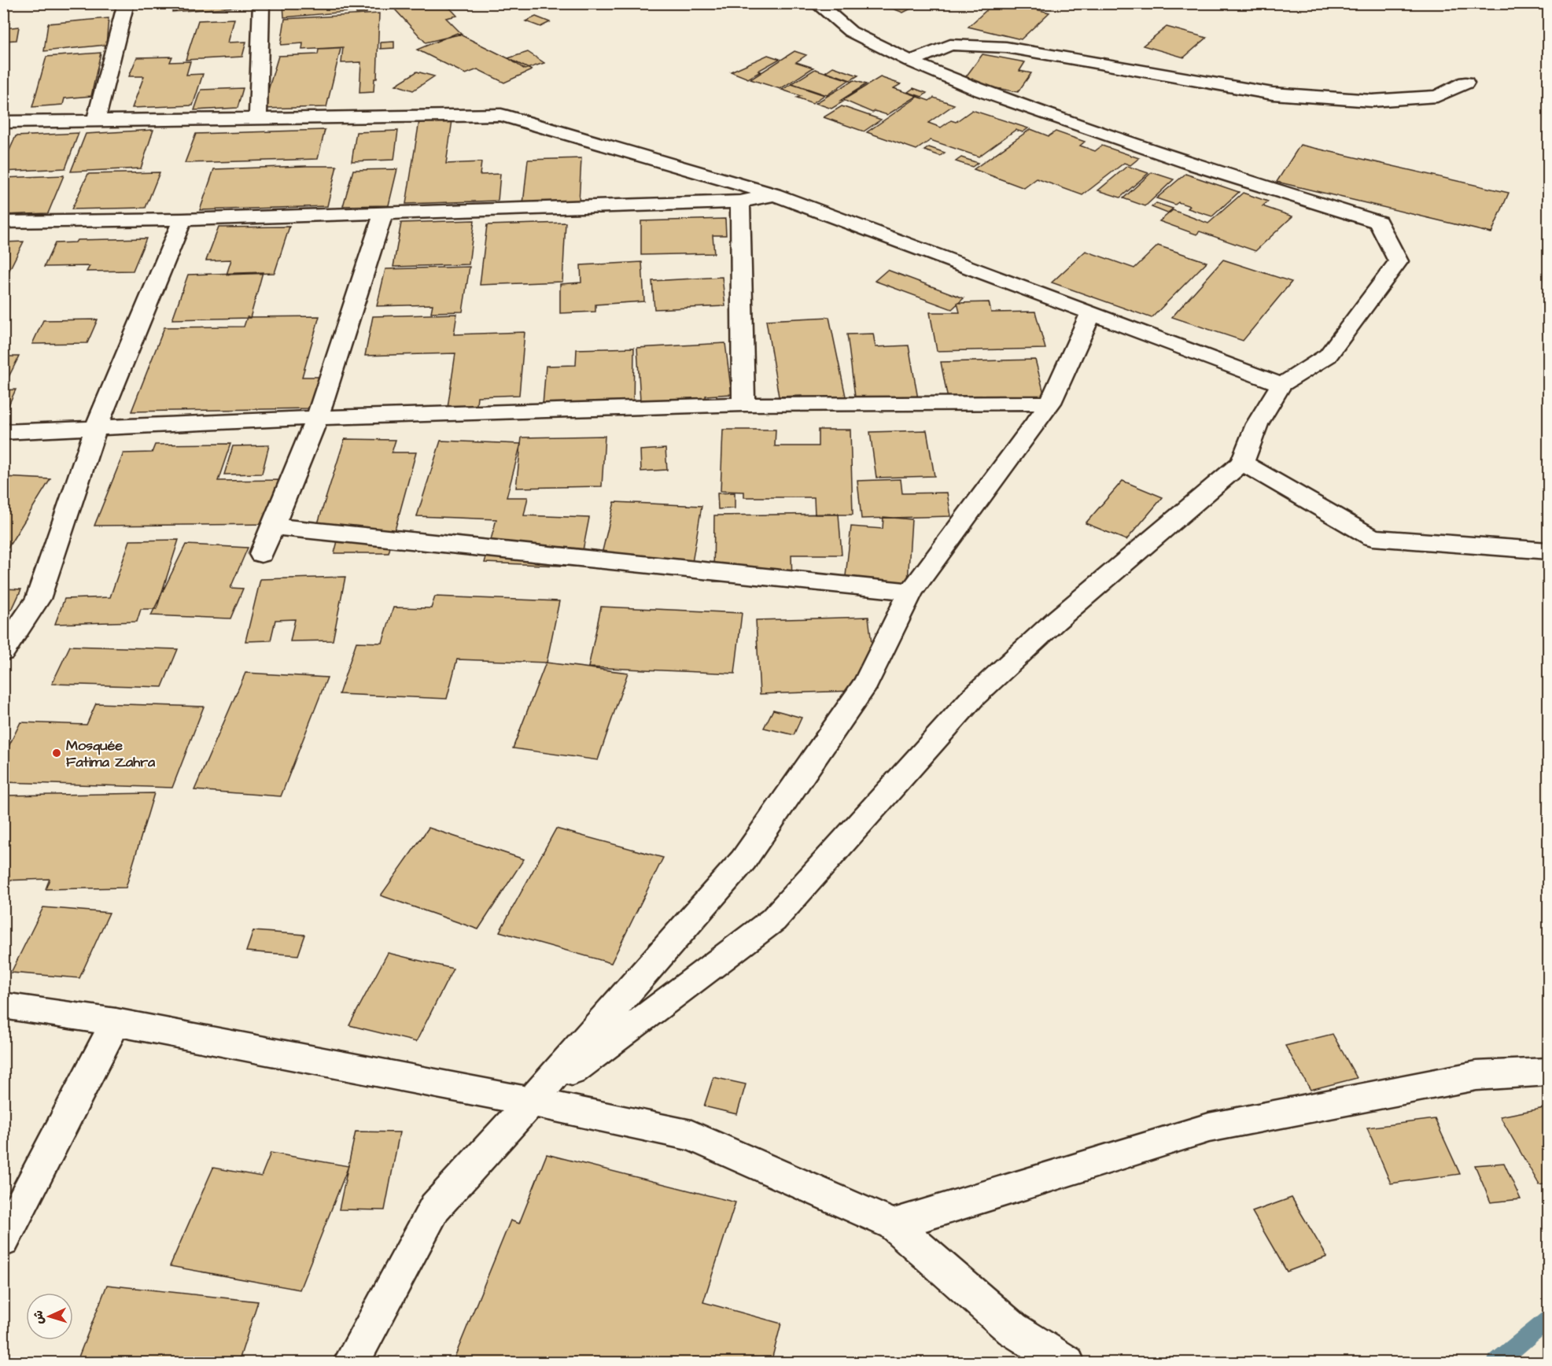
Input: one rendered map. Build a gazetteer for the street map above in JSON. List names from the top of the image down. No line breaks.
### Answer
{"places":["Mosquée Fatima Zahra"],"north":"left"}
